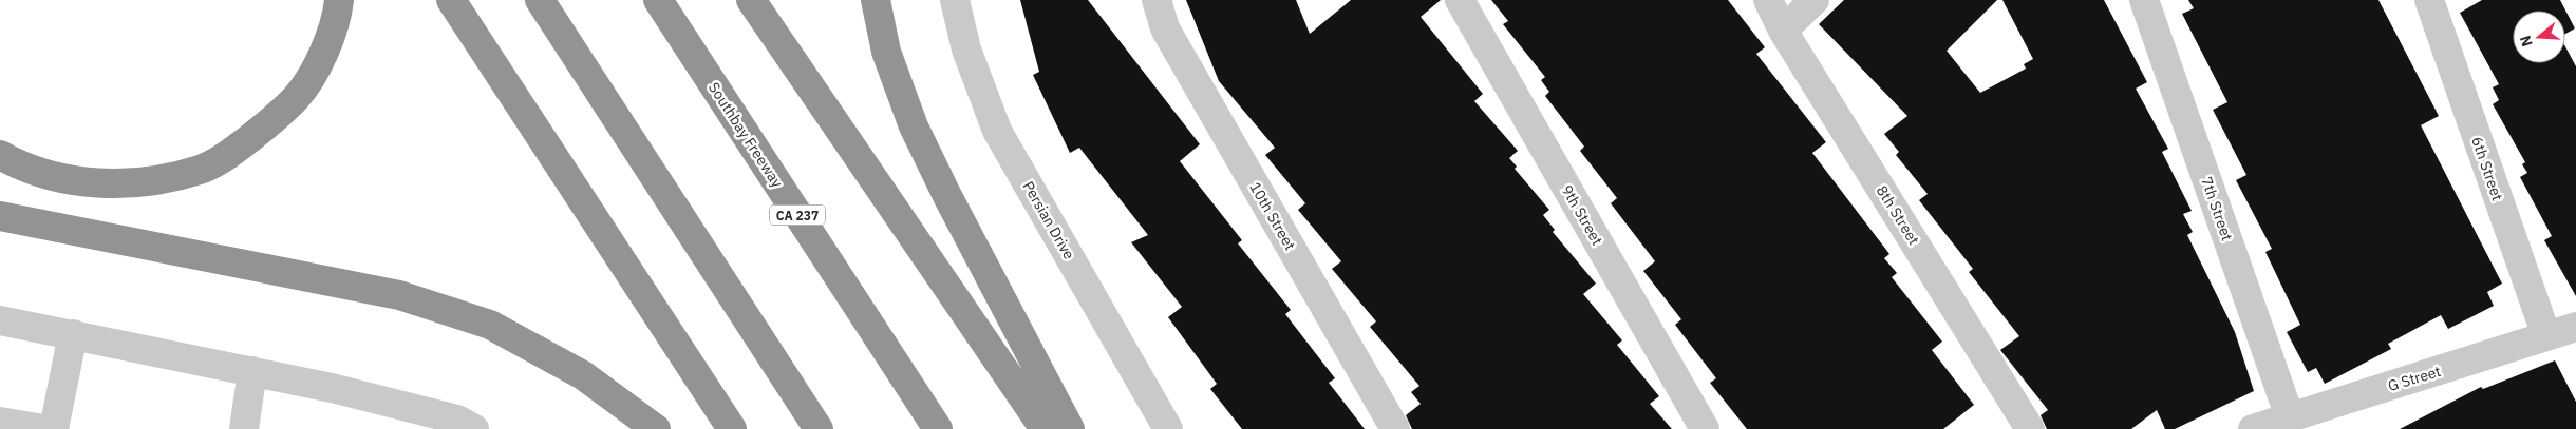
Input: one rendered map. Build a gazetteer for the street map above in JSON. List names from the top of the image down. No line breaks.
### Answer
{"streets":{"highway":["Southbay Freeway","CA 237"],"street":["6th Street","7th Street","9th Street","8th Street","10th Street","Persian Drive","G Street"]},"crossings":[["6th Street","G Street"],["7th Street","G Street"]],"north":"left"}
